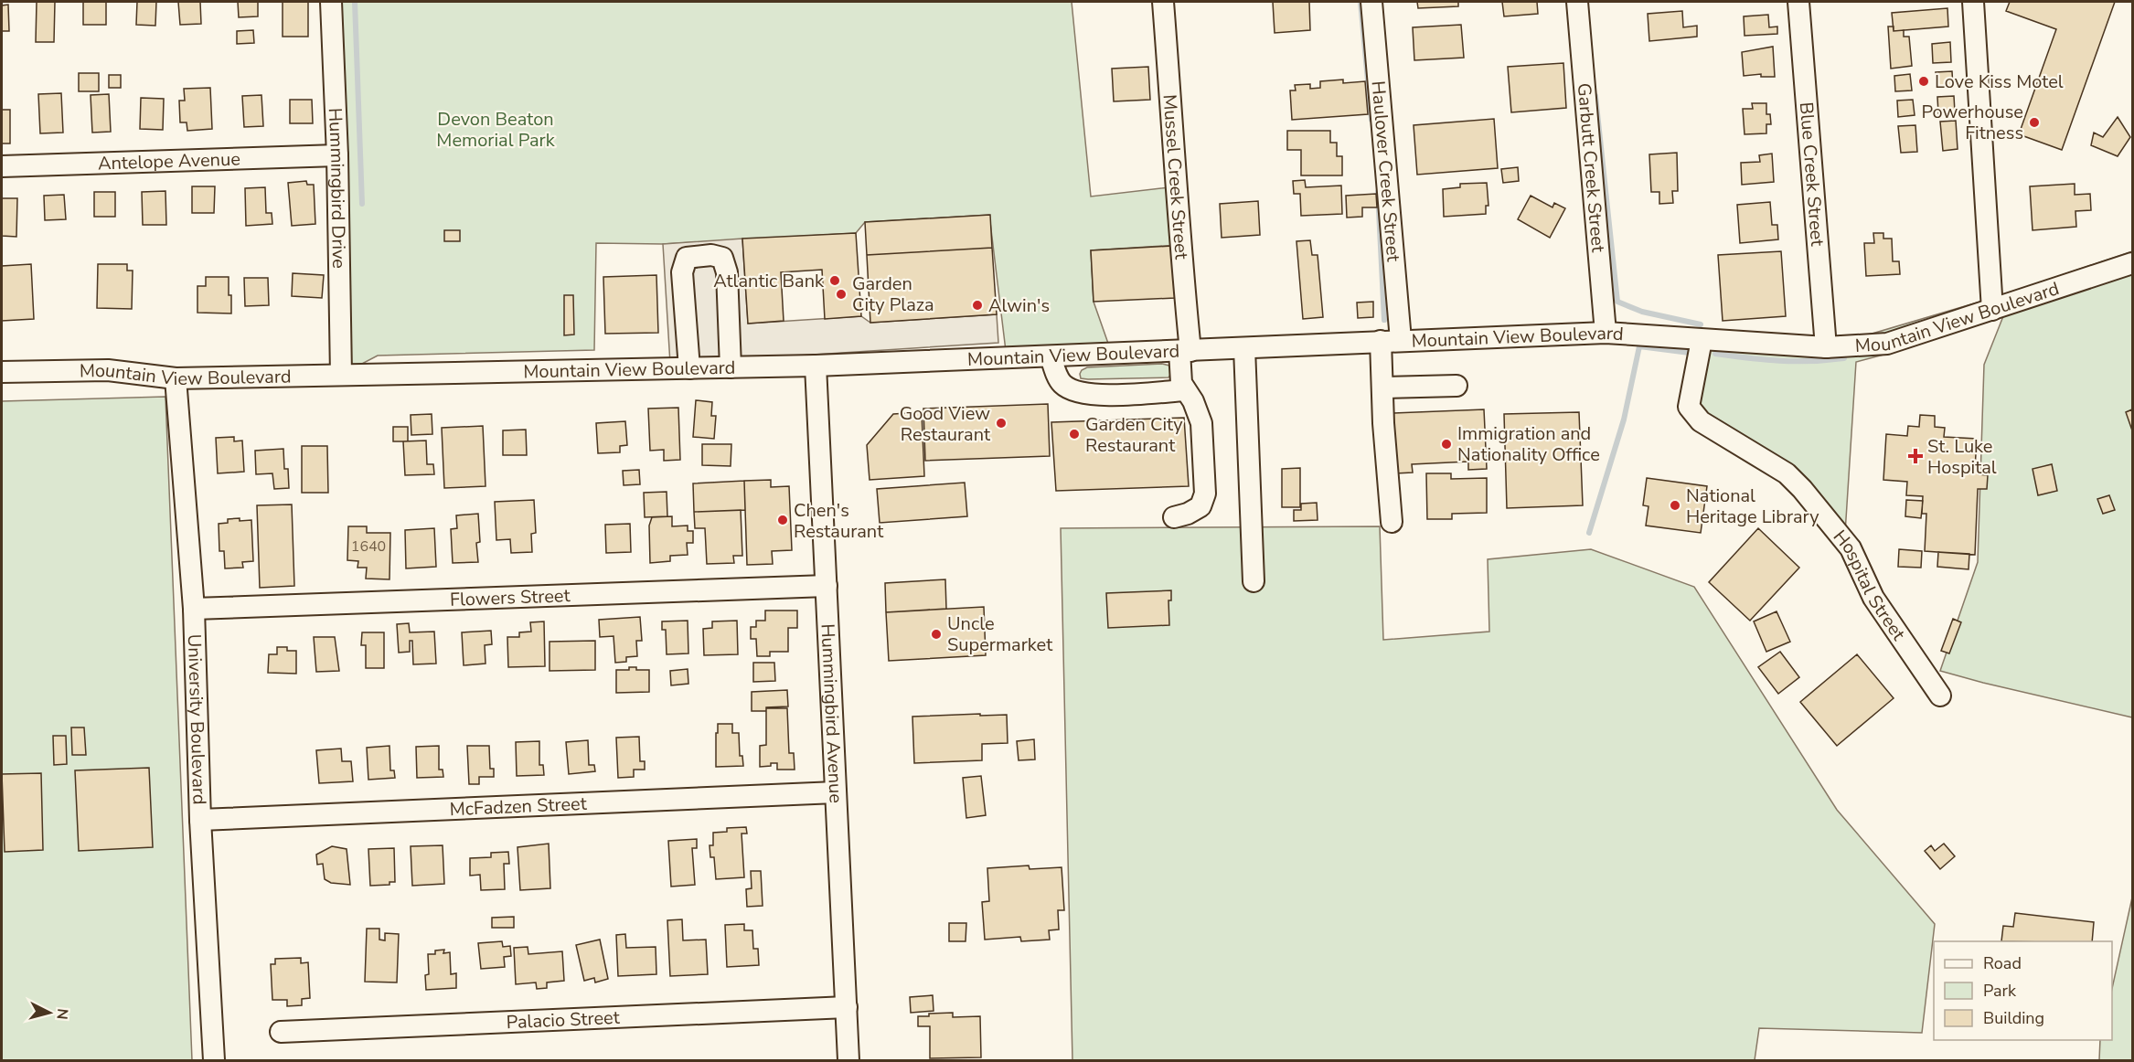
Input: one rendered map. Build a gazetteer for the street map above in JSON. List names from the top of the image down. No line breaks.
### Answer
{"streets":{"street":["Antelope Avenue","Garbutt Creek Street","Haulover Creek Street","Blue Creek Street","Mussel Creek Street","Hummingbird Drive","Mountain View Boulevard","Hospital Street","Flowers Street","Hummingbird Avenue","University Boulevard","McFadzen Street","Palacio Street"]},"crossings":[["Antelope Avenue","Hummingbird Drive"],["Garbutt Creek Street","Mountain View Boulevard"],["Haulover Creek Street","Mountain View Boulevard"],["Blue Creek Street","Mountain View Boulevard"],["Mussel Creek Street","Mountain View Boulevard"],["Hummingbird Drive","Mountain View Boulevard"],["Mountain View Boulevard","Hospital Street"],["Mountain View Boulevard","Hummingbird Avenue"],["Mountain View Boulevard","University Boulevard"],["Flowers Street","Hummingbird Avenue"],["Flowers Street","University Boulevard"],["Hummingbird Avenue","McFadzen Street"],["Hummingbird Avenue","Palacio Street"],["University Boulevard","McFadzen Street"]],"parks":["Devon Beaton Memorial Park"],"places":{"other":["Love Kiss Motel","Powerhouse Fitness","Atlantic Bank","Garden City Plaza","Alwin's","Good View Restaurant","Garden City Restaurant","Immigration and Nationality Office","National Heritage Library","Chen's Restaurant","Uncle Supermarket"],"health":["St. Luke Hospital"]},"house_numbers":["1640"],"legend":["Road","Park","Building"],"north":"right"}
